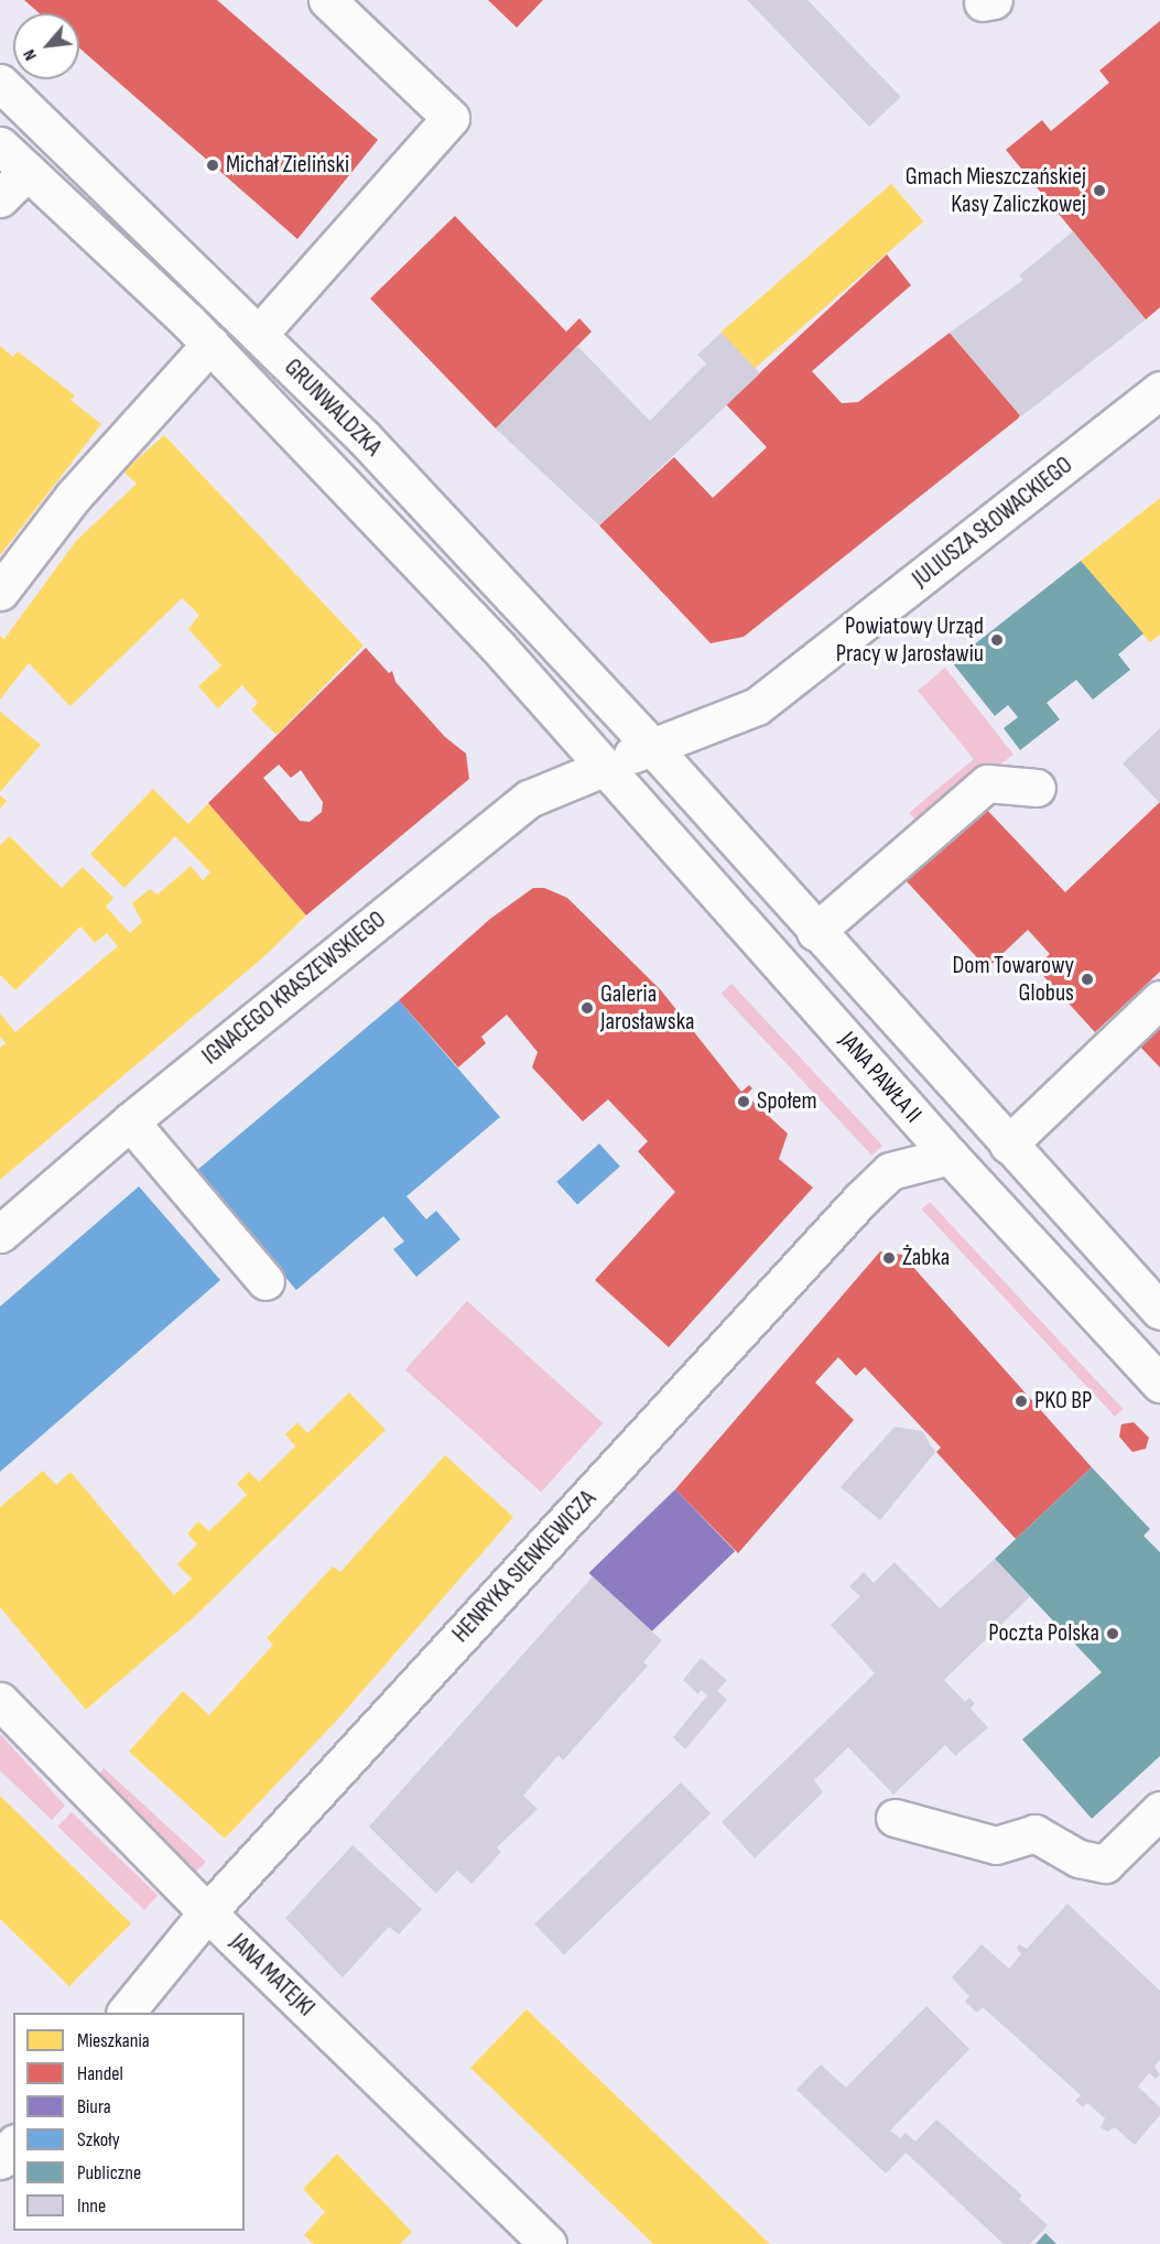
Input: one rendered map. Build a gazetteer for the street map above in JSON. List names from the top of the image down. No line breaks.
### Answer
{"streets":{"main road":["GRUNWALDZKA","JULIUSZA SŁOWACKIEGO","IGNACEGO KRASZEWSKIEGO","JANA PAWŁA II","HENRYKA SIENKIEWICZA","JANA MATEJKI"]},"crossings":[["GRUNWALDZKA","JULIUSZA SŁOWACKIEGO"],["GRUNWALDZKA","IGNACEGO KRASZEWSKIEGO"],["GRUNWALDZKA","JANA PAWŁA II"],["JULIUSZA SŁOWACKIEGO","IGNACEGO KRASZEWSKIEGO"],["JULIUSZA SŁOWACKIEGO","JANA PAWŁA II"],["IGNACEGO KRASZEWSKIEGO","JANA PAWŁA II"],["JANA PAWŁA II","HENRYKA SIENKIEWICZA"],["HENRYKA SIENKIEWICZA","JANA MATEJKI"]],"places":["Michał Zieliński","Gmach Mieszczańskiej Kasy Zaliczkowej","Powiatowy Urząd Pracy w Jarosławiu","Dom Towarowy Globus","Galeria Jarosławska","Społem","Żabka","PKO BP","Poczta Polska"],"legend":["Mieszkania","Handel","Biura","Szkoły","Publiczne","Inne"],"north":"bottom left"}
